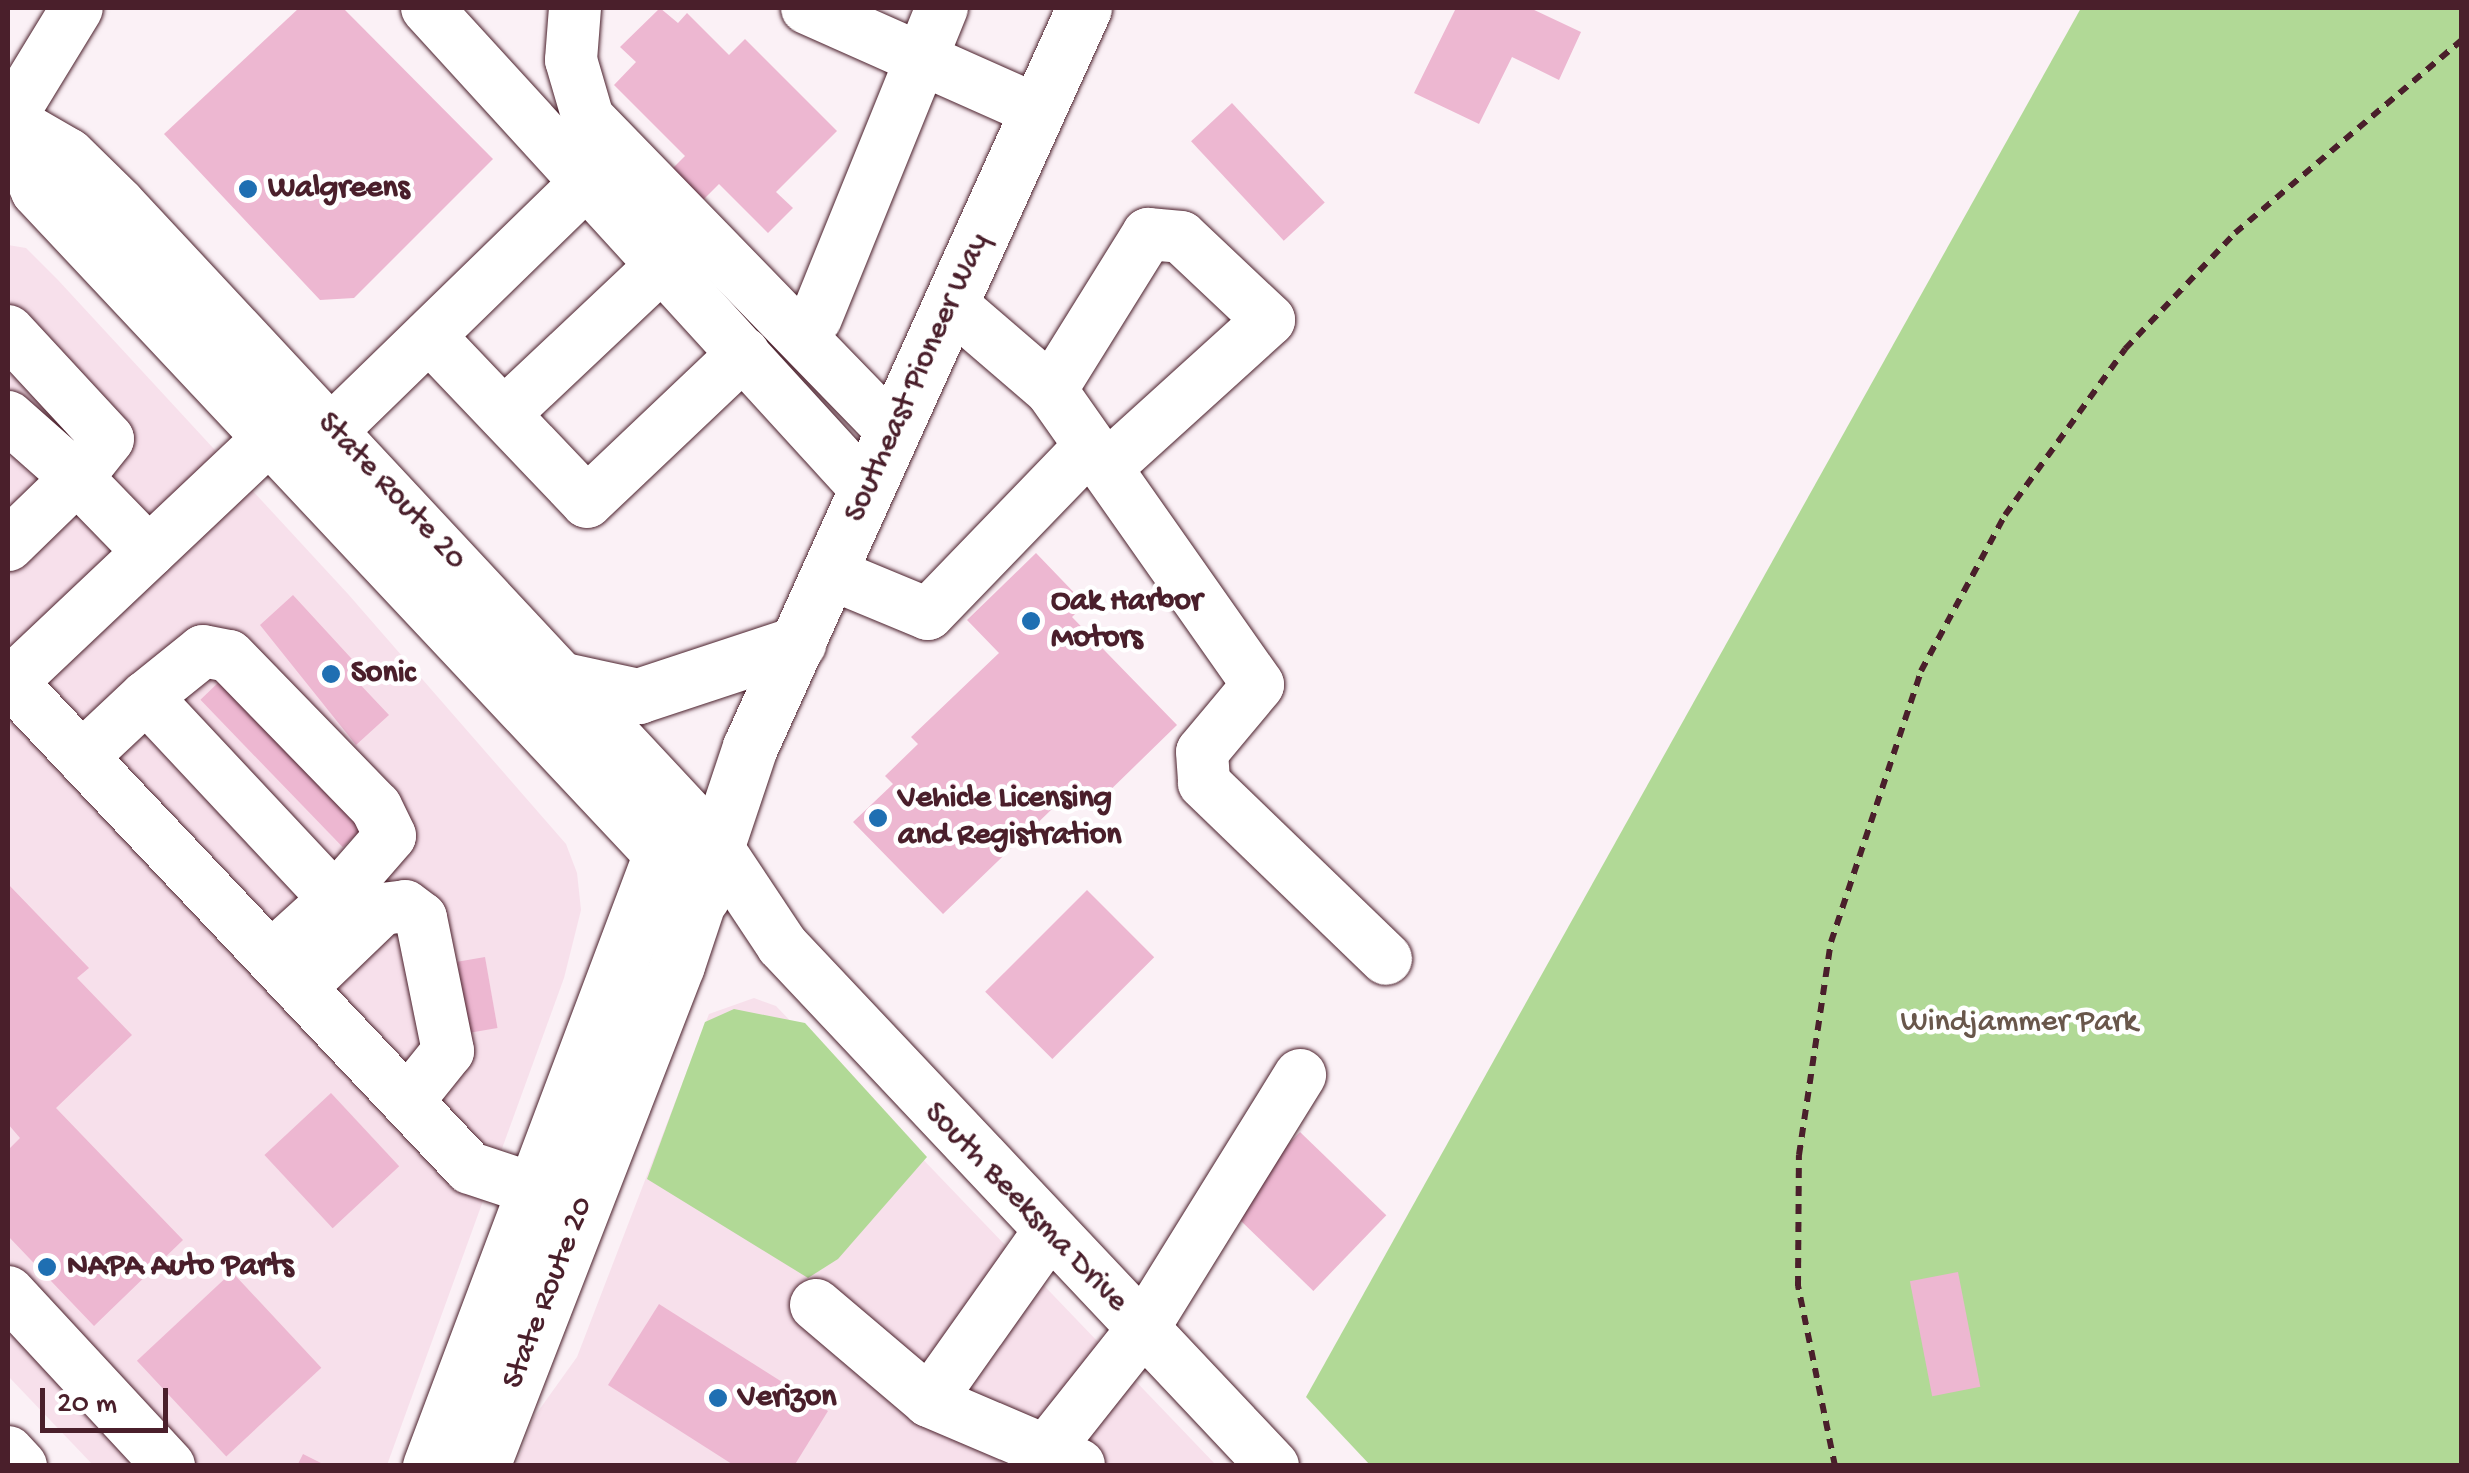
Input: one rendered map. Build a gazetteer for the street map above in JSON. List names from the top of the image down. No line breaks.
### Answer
{"streets":{"main road":["Southeast Pioneer Way","State Route 20"],"street":["South Beeksma Drive"]},"crossings":[["Southeast Pioneer Way","State Route 20"],["Southeast Pioneer Way","South Beeksma Drive"],["State Route 20","South Beeksma Drive"]],"parks":["Windjammer Park"],"places":["Walgreens","Oak Harbor Motors","Sonic","Vehicle Licensing and Registration","NAPA Auto Parts","Verizon"],"scale_bar":"20 m"}
